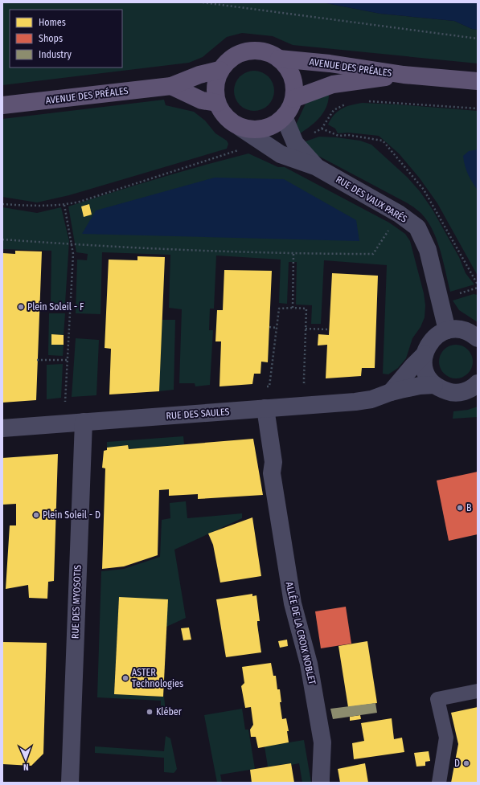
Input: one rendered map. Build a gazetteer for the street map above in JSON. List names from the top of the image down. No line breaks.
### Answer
{"streets":{"main road":["AVENUE DES PRÉALES"],"street":["RUE DES VAUX PARÉS","RUE DES SAULES","RUE DES MYOSOTIS","ALLÉE DE LA CROIX NOBLET"]},"crossings":[["AVENUE DES PRÉALES","RUE DES VAUX PARÉS"],["RUE DES SAULES","RUE DES MYOSOTIS"],["RUE DES SAULES","ALLÉE DE LA CROIX NOBLET"]],"places":["Plein Soleil - F","B","Plein Soleil - D","ASTER Technologies","Kléber","D"],"legend":["Homes","Shops","Industry"],"north":"bottom"}
